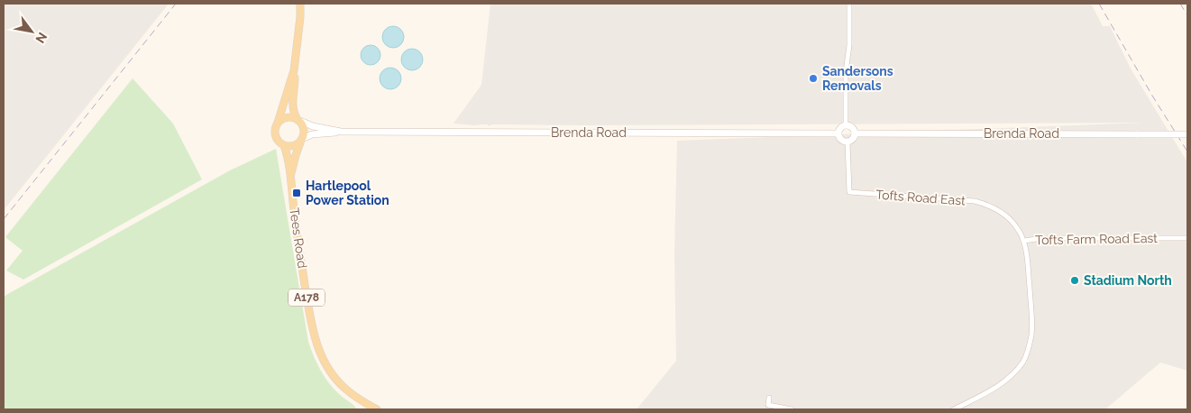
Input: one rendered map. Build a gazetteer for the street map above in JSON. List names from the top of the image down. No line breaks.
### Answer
{"streets":{"main road":["Brenda Road","Tees Road","A178"],"street":["Tofts Road East","Tofts Farm Road East"]},"crossings":[["Brenda Road","Tofts Road East"],["Brenda Road","Tees Road"],["Brenda Road","A178"],["Tofts Road East","Tofts Farm Road East"],["Tees Road","A178"]],"places":{"other":["Sandersons Removals","Stadium North"],"transit":["Hartlepool Power Station"]},"north":"bottom right"}
